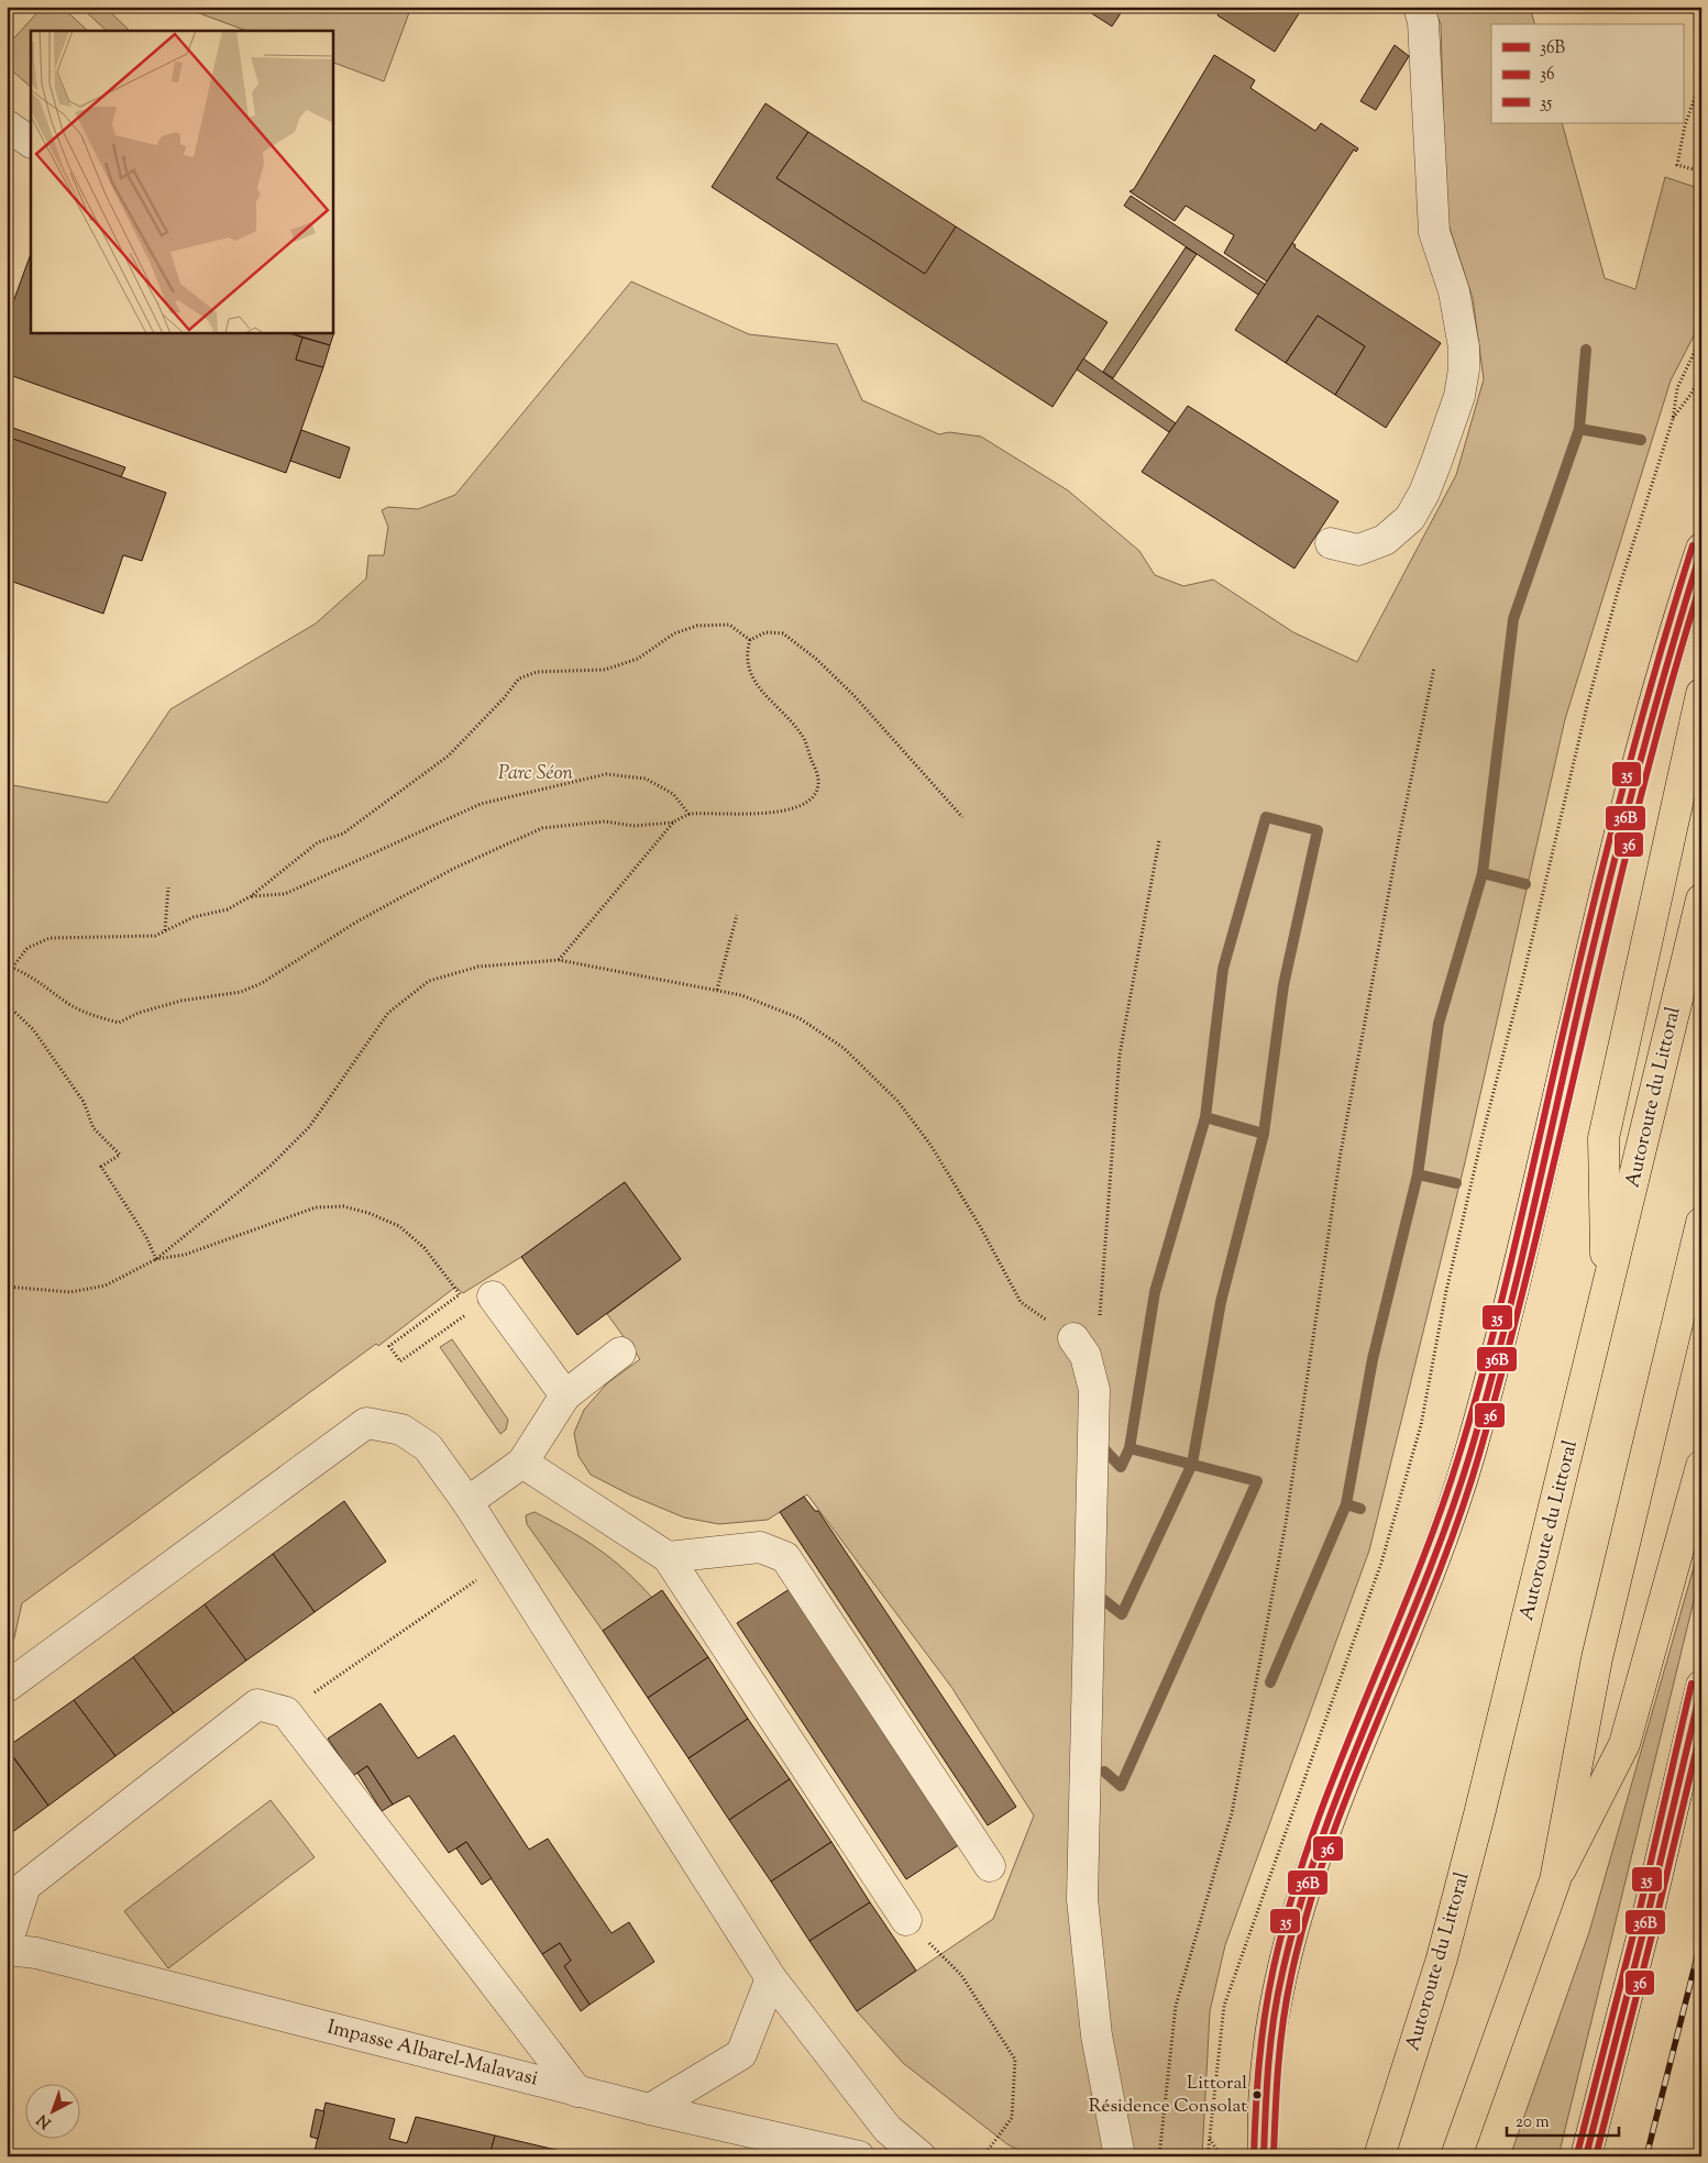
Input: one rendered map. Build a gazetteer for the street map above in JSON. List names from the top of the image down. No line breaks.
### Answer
{"streets":{"main road":["Autoroute du Littoral"],"street":["Impasse Albarel-Malavasi"]},"parks":["Parc Séon"],"places":["Littoral Résidence Consolat"],"lines":["transit line 35","transit line 36B","transit line 36"],"legend":["36B","36","35"],"scale_bar":"20 m","north":"bottom left"}
